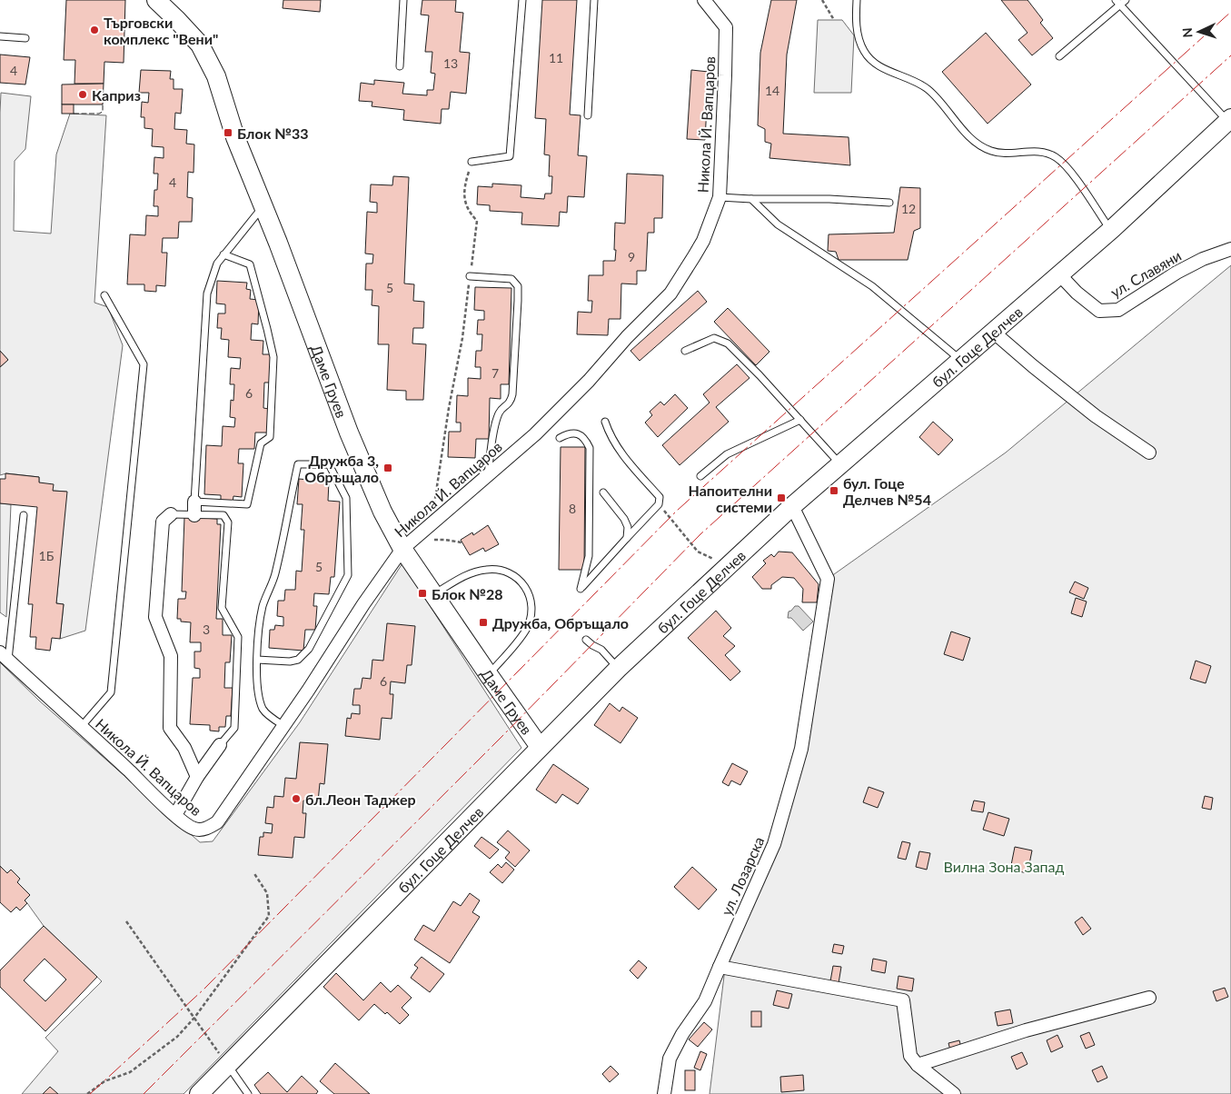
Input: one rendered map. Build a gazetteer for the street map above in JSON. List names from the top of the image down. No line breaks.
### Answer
{"streets":{"main road":["бул. Гоце Делчев","Даме Груев"],"street":["Никола Й. Вапцаров","ул. Славяни","ул. Лозарска"]},"crossings":[["Никола Й. Вапцаров","Даме Груев"],["ул. Славяни","бул. Гоце Делчев"],["бул. Гоце Делчев","Даме Груев"],["бул. Гоце Делчев","ул. Лозарска"]],"parks":["Вилна Зона Запад"],"places":{"other":["Търговски комплекс \"Вени\"","Каприз","бл.Леон Таджер"],"transit":["Блок №33","Дружба 3, Обръщало","бул. Гоце Делчев №54","Напоителни системи","Блок №28","Дружба, Обръщало"]},"house_numbers":["11","13","4","14","4","12","9","5","7","6","8","1Б","5","3","6"],"north":"left"}
